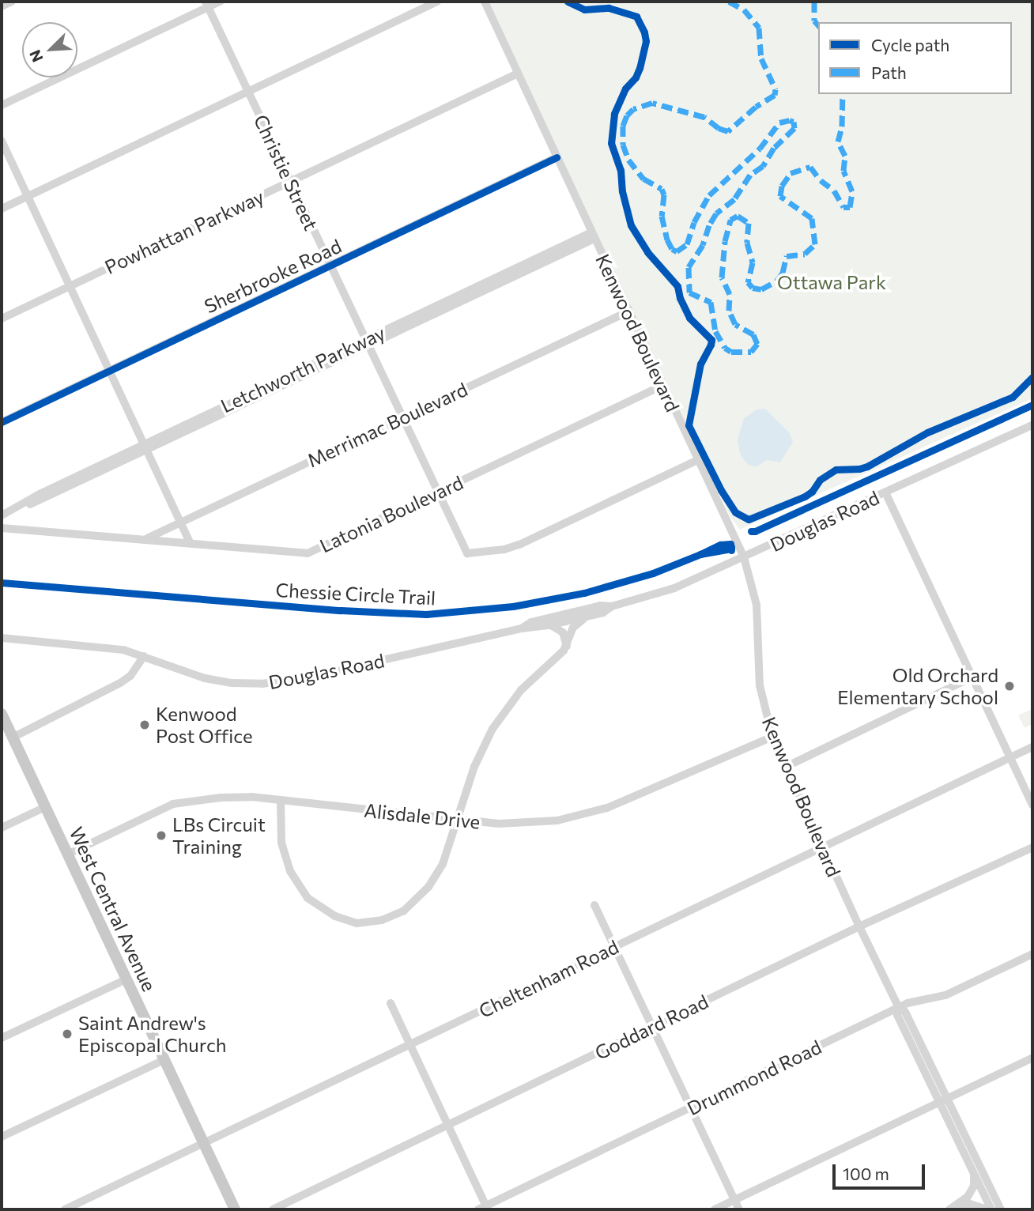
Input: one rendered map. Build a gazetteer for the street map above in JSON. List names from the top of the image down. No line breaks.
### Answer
{"streets":{"main road":["West Central Avenue"],"street":["Christie Street","Powhattan Parkway","Sherbrooke Road","Kenwood Boulevard","Letchworth Parkway","Merrimac Boulevard","Latonia Boulevard","Douglas Road","Alisdale Drive","Cheltenham Road","Goddard Road","Drummond Road"],"cycle path":["Chessie Circle Trail"]},"crossings":[["Christie Street","Powhattan Parkway"],["Christie Street","Sherbrooke Road"],["Christie Street","Kenwood Boulevard"],["Christie Street","Letchworth Parkway"],["Christie Street","Merrimac Boulevard"],["Christie Street","Latonia Boulevard"],["Powhattan Parkway","Kenwood Boulevard"],["Sherbrooke Road","Kenwood Boulevard"],["Kenwood Boulevard","Letchworth Parkway"],["Kenwood Boulevard","Merrimac Boulevard"],["Kenwood Boulevard","Latonia Boulevard"],["Kenwood Boulevard","Douglas Road"],["Kenwood Boulevard","Alisdale Drive"],["Kenwood Boulevard","Cheltenham Road"],["Kenwood Boulevard","Goddard Road"],["Kenwood Boulevard","Drummond Road"],["Merrimac Boulevard","Latonia Boulevard"],["Alisdale Drive","West Central Avenue"],["West Central Avenue","Cheltenham Road"]],"parks":["Ottawa Park"],"places":["Old Orchard Elementary School","Kenwood Post Office","LBs Circuit Training","Saint Andrew's Episcopal Church"],"legend":["Cycle path","Path"],"scale_bar":"100 m","north":"bottom left"}
